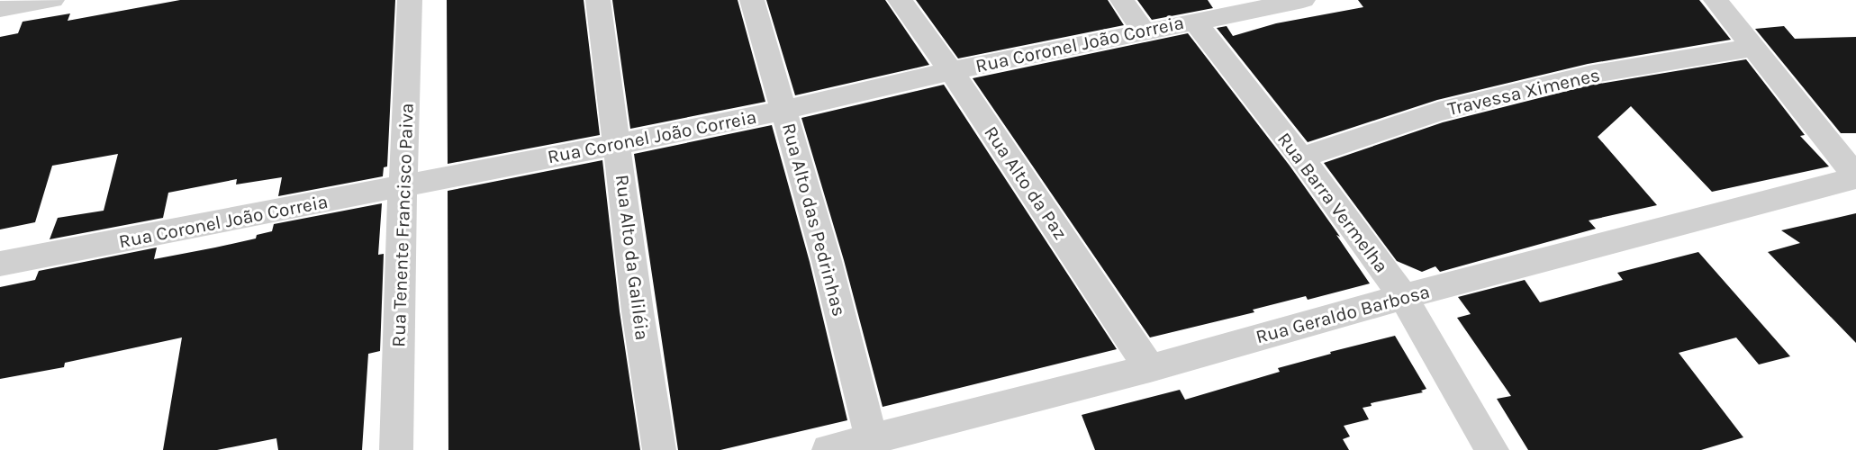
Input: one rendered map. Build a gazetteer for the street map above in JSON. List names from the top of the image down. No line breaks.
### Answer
{"streets":{"street":["Rua Coronel João Correia","Travessa Ximenes","Rua Alto da Paz","Rua Barra Vermelha","Rua Alto das Pedrinhas","Rua Tenente Francisco Paiva","Rua Alto da Galiléia","Rua Geraldo Barbosa"]},"crossings":[["Rua Coronel João Correia","Rua Alto da Paz"],["Rua Coronel João Correia","Rua Barra Vermelha"],["Rua Coronel João Correia","Rua Alto das Pedrinhas"],["Rua Coronel João Correia","Rua Tenente Francisco Paiva"],["Rua Coronel João Correia","Rua Alto da Galiléia"],["Travessa Ximenes","Rua Barra Vermelha"],["Rua Alto da Paz","Rua Geraldo Barbosa"],["Rua Barra Vermelha","Rua Geraldo Barbosa"],["Rua Alto das Pedrinhas","Rua Geraldo Barbosa"]]}
